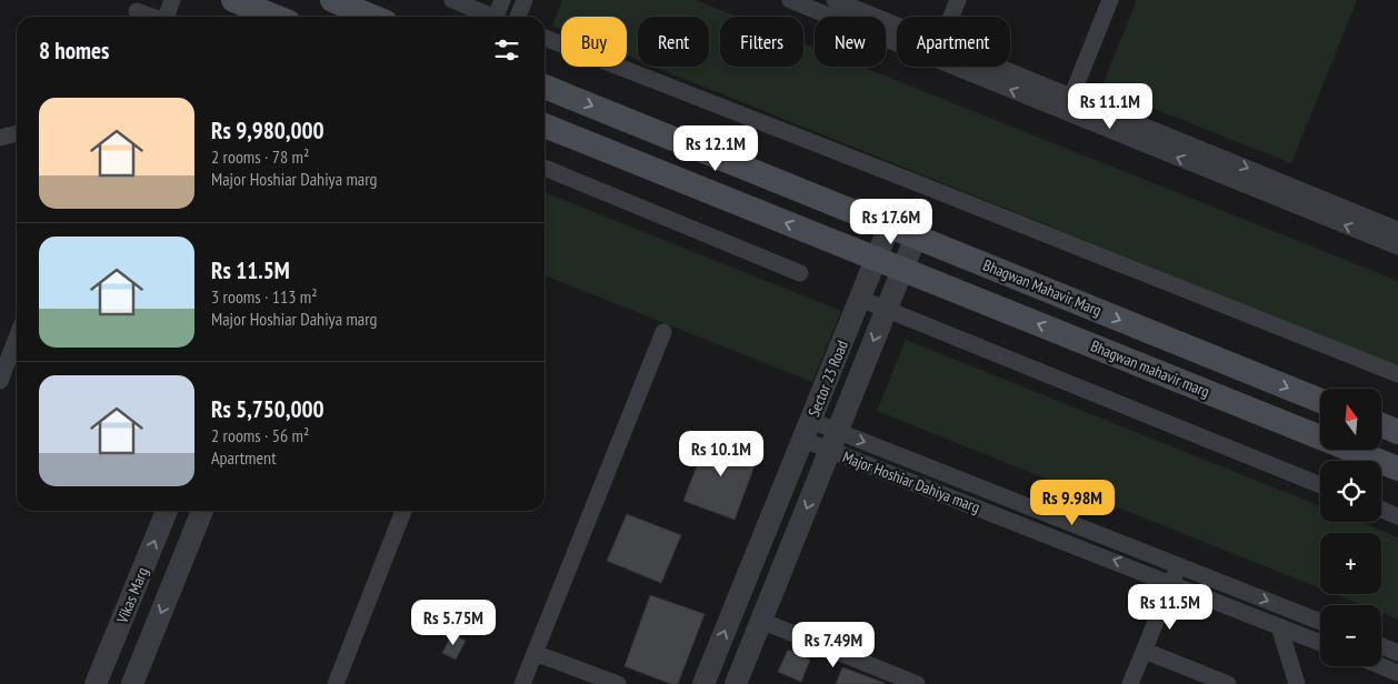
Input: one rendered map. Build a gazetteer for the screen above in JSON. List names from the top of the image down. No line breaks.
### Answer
{"streets":{"main road":["Bhagwan Mahavir Marg","Bhagwan mahavir marg"],"street":["Sector 23 Road","Major Hoshiar Dahiya marg","Vikas Marg"]},"crossings":[["Bhagwan Mahavir Marg","Sector 23 Road"],["Bhagwan mahavir marg","Sector 23 Road"],["Sector 23 Road","Major Hoshiar Dahiya marg"]],"one_way":["Bhagwan mahavir marg"],"north":"top","page":{"chip":["Buy","Rent","Filters","New","Apartment"],"heading":"8 homes","price":["Rs 11.1M","Rs 12.1M","Rs 17.6M","Rs 10.1M","Rs 9.98M","Rs 11.5M","Rs 5.75M","Rs 7.49M"],"list":[{"name":"Rs 9,980,000","note":"2 rooms · 78 m² · Major Hoshiar Dahiya marg"},{"name":"Rs 11.5M","note":"3 rooms · 113 m² · Major Hoshiar Dahiya marg"},{"name":"Rs 5,750,000","note":"2 rooms · 56 m² · Apartment"}],"map_buttons":["+","−"]}}
